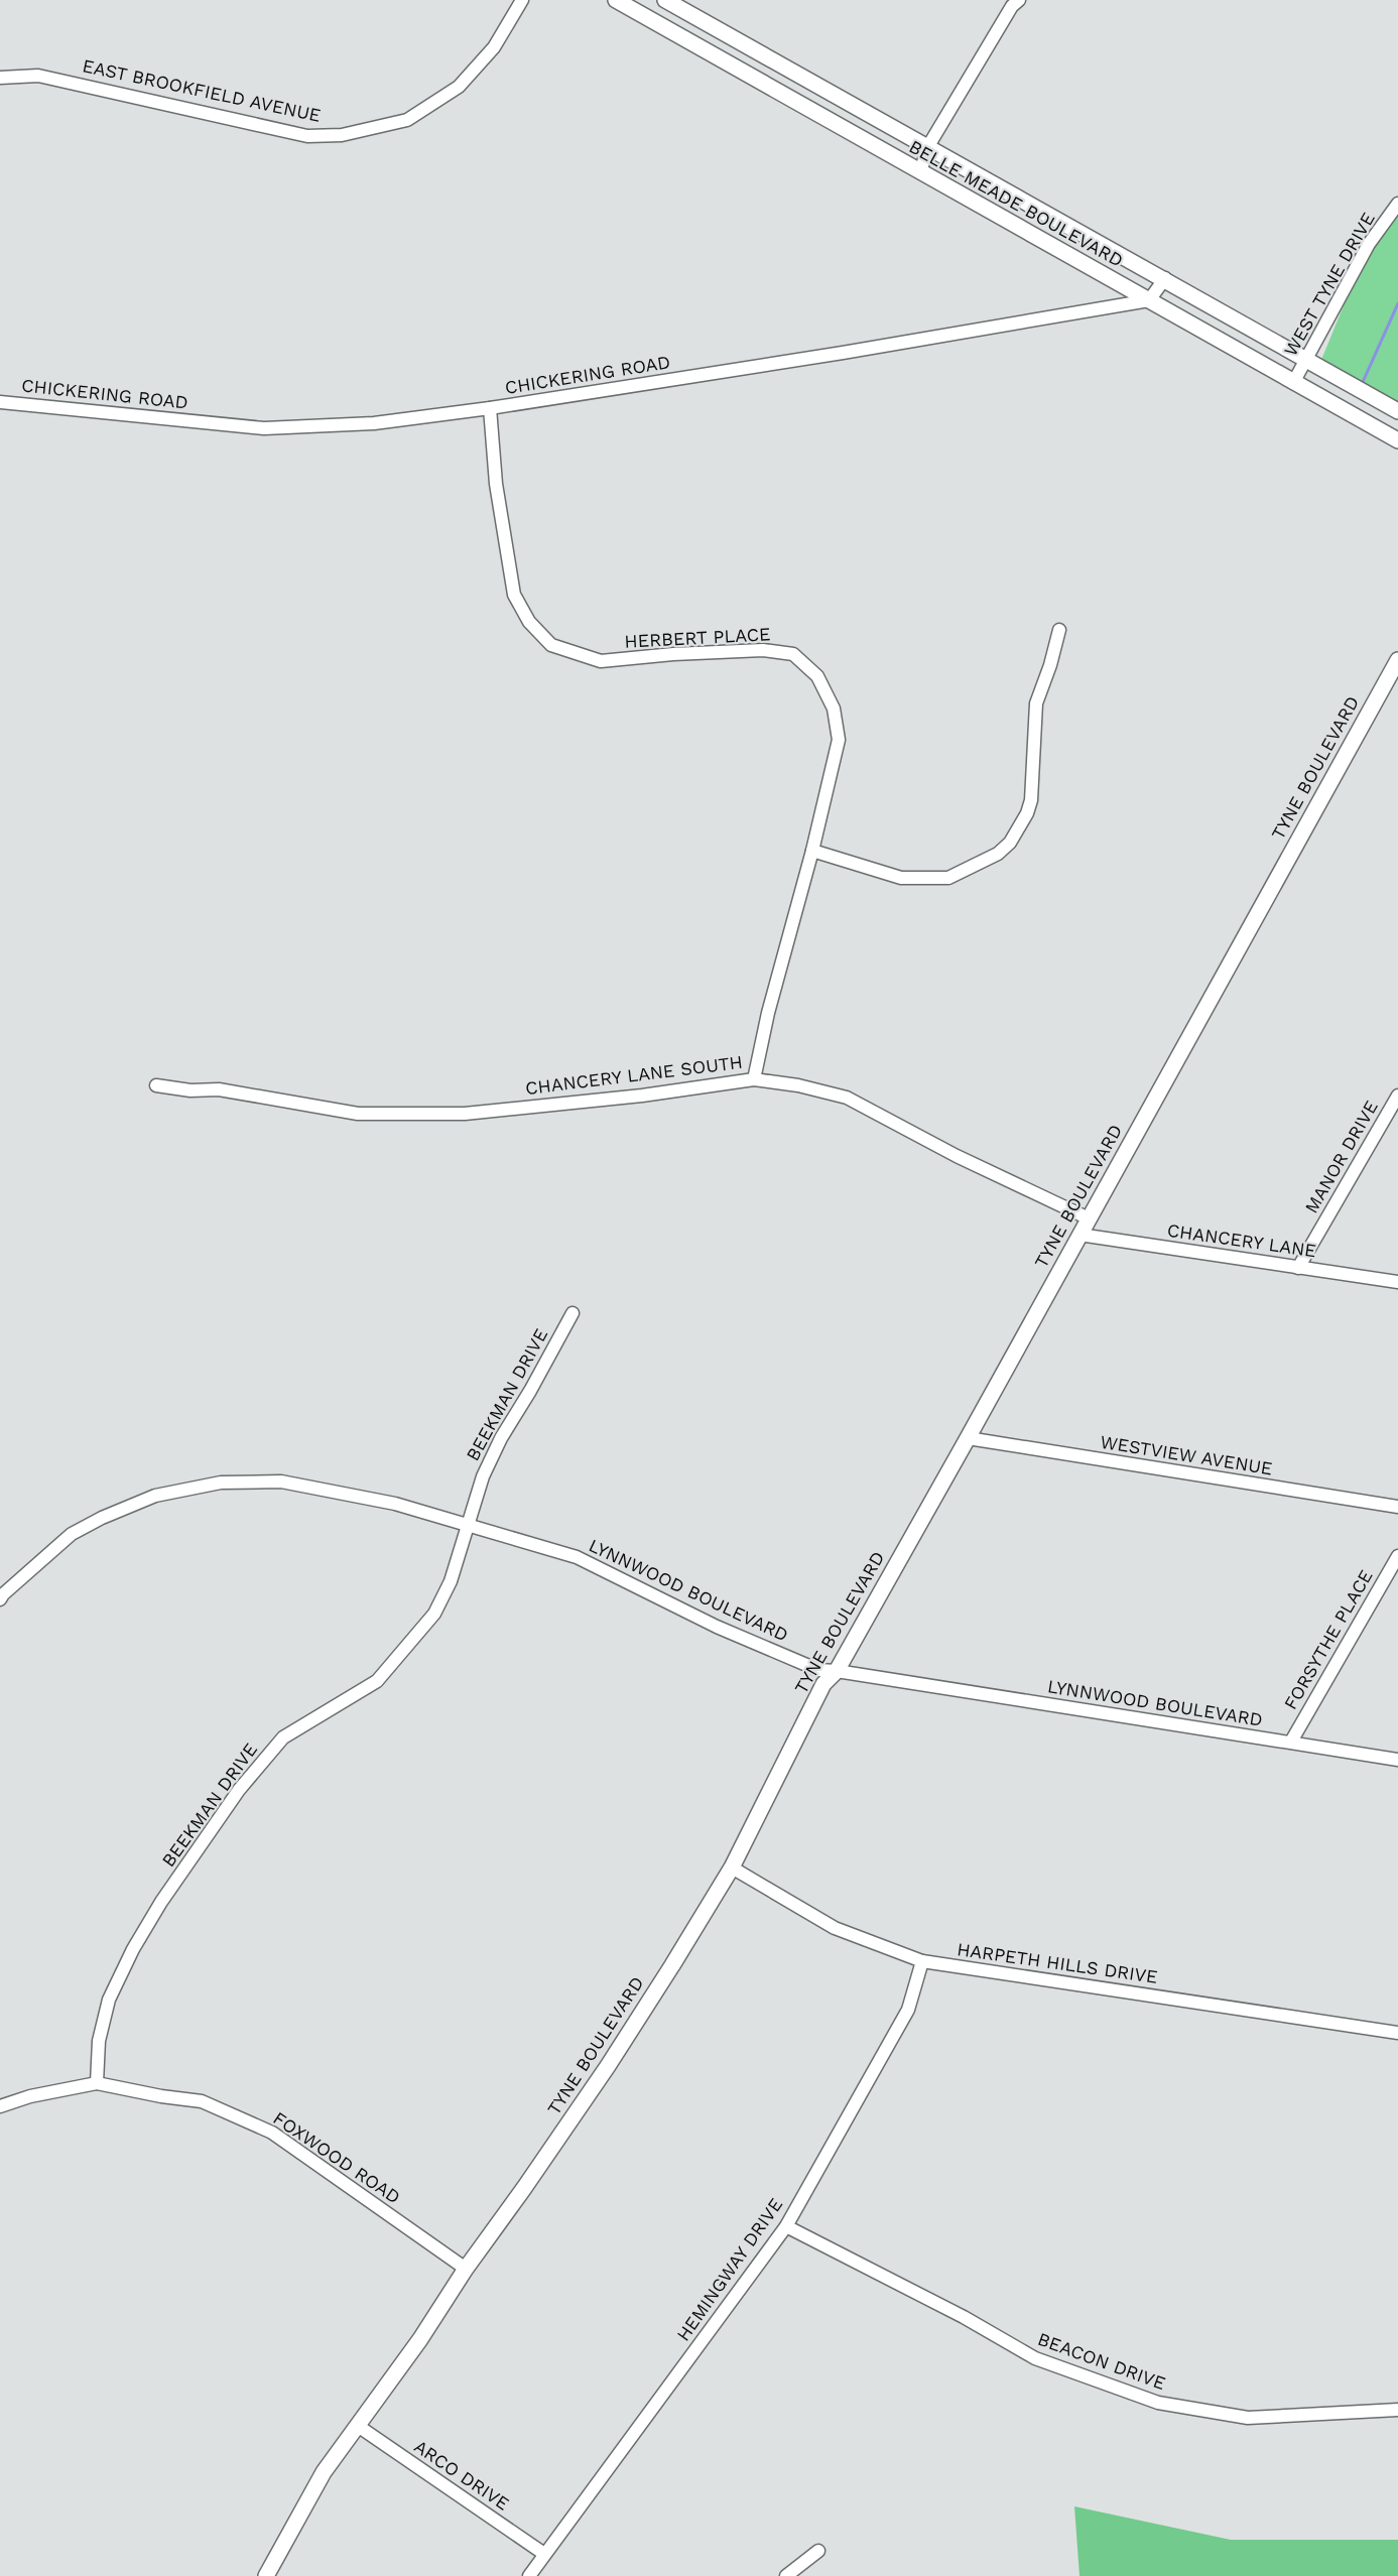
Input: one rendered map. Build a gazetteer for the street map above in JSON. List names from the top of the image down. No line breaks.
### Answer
{"streets":{"street":["EAST BROOKFIELD AVENUE","BELLE MEADE BOULEVARD","WEST TYNE DRIVE","CHICKERING ROAD","HERBERT PLACE","TYNE BOULEVARD","CHANCERY LANE SOUTH","MANOR DRIVE","CHANCERY LANE","BEEKMAN DRIVE","WESTVIEW AVENUE","LYNNWOOD BOULEVARD","FORSYTHE PLACE","HARPETH HILLS DRIVE","FOXWOOD ROAD","HEMINGWAY DRIVE","BEACON DRIVE","ARCO DRIVE"]},"crossings":[["BELLE MEADE BOULEVARD","WEST TYNE DRIVE"],["BELLE MEADE BOULEVARD","CHICKERING ROAD"],["CHICKERING ROAD","HERBERT PLACE"],["HERBERT PLACE","CHANCERY LANE SOUTH"],["TYNE BOULEVARD","CHANCERY LANE SOUTH"],["TYNE BOULEVARD","CHANCERY LANE"],["TYNE BOULEVARD","WESTVIEW AVENUE"],["TYNE BOULEVARD","LYNNWOOD BOULEVARD"],["TYNE BOULEVARD","HARPETH HILLS DRIVE"],["TYNE BOULEVARD","FOXWOOD ROAD"],["TYNE BOULEVARD","ARCO DRIVE"],["MANOR DRIVE","CHANCERY LANE"],["BEEKMAN DRIVE","LYNNWOOD BOULEVARD"],["BEEKMAN DRIVE","FOXWOOD ROAD"],["LYNNWOOD BOULEVARD","FORSYTHE PLACE"],["HARPETH HILLS DRIVE","HEMINGWAY DRIVE"],["HEMINGWAY DRIVE","BEACON DRIVE"],["HEMINGWAY DRIVE","ARCO DRIVE"]]}
